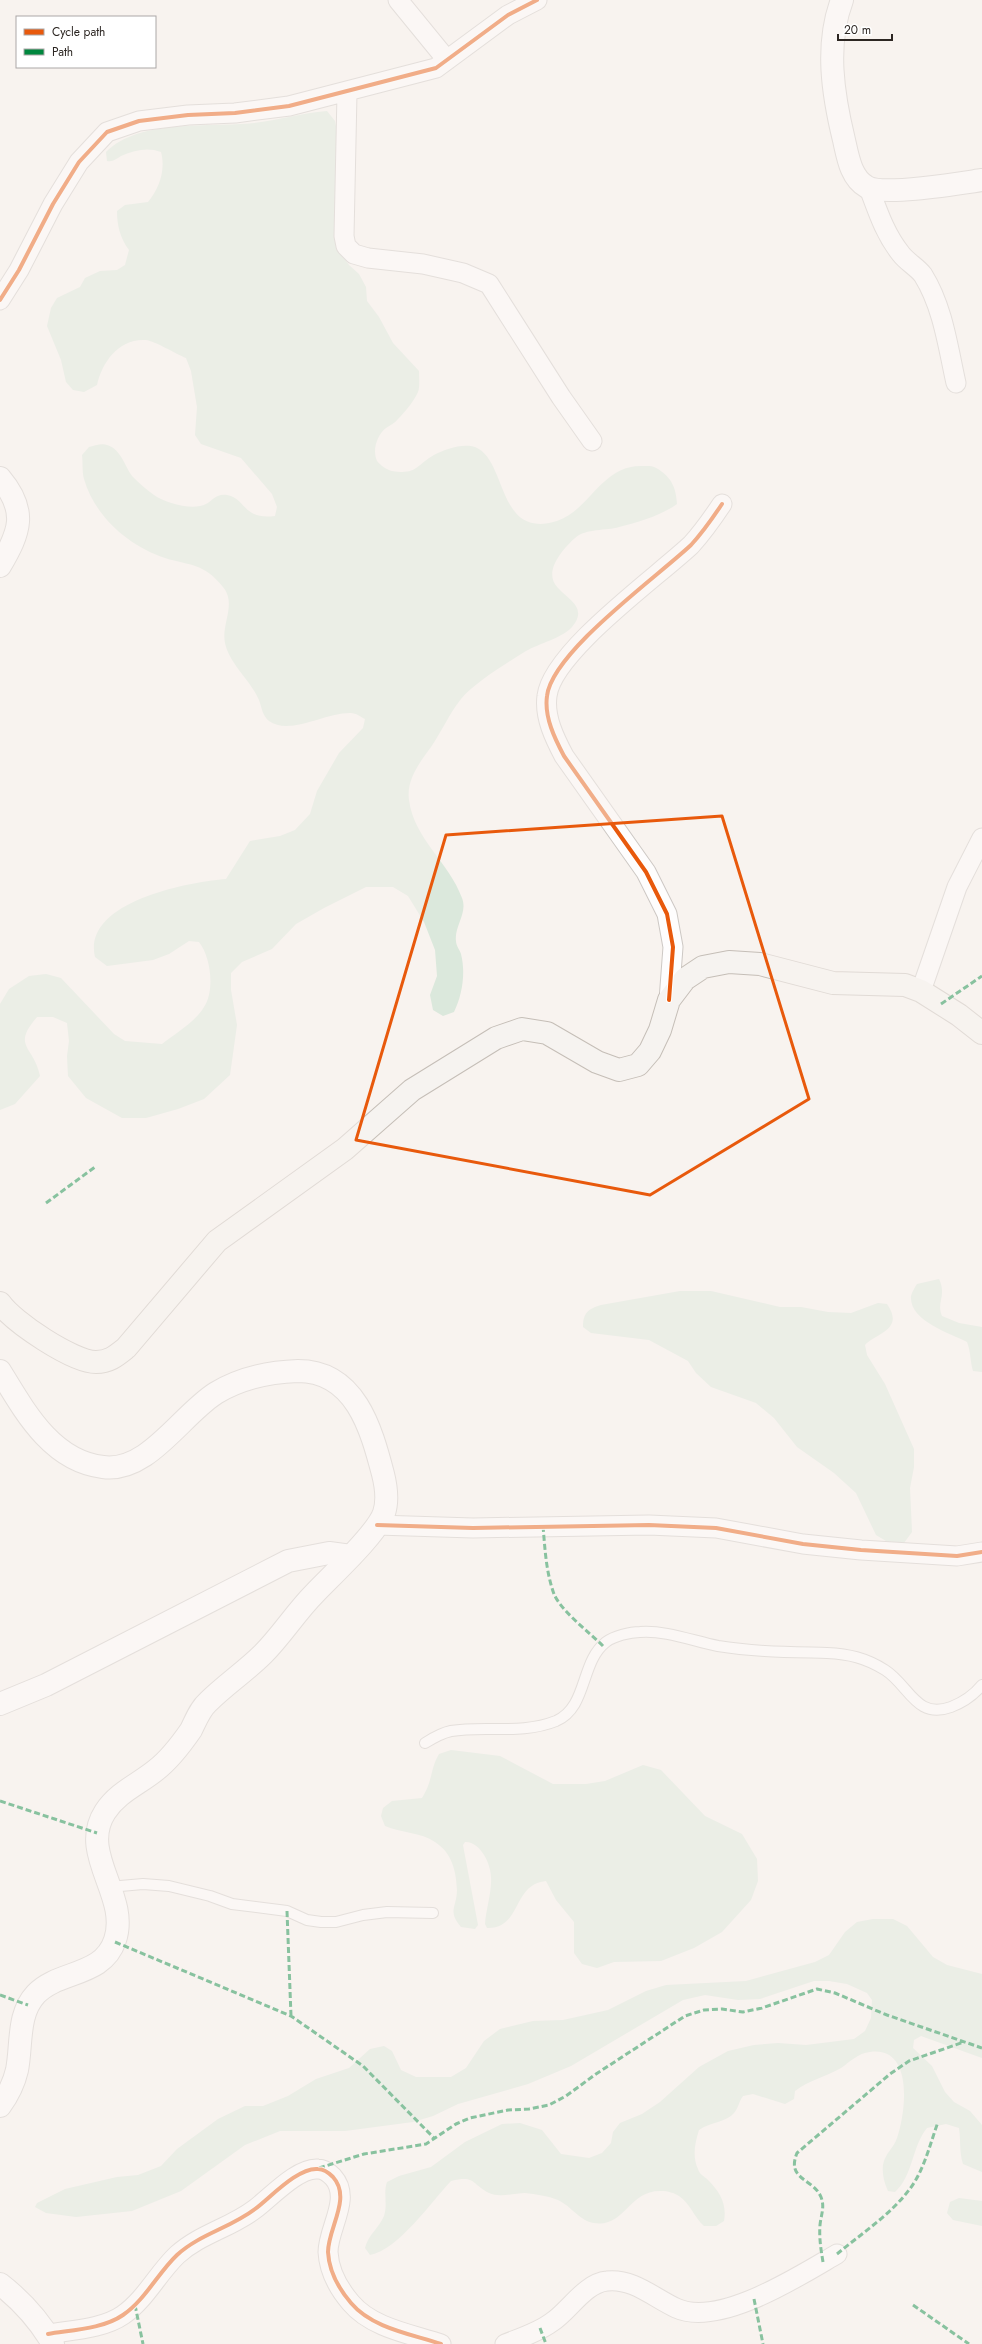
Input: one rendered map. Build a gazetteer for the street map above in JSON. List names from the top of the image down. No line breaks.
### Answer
{"legend":["Cycle path","Path"],"scale_bar":"20 m"}
